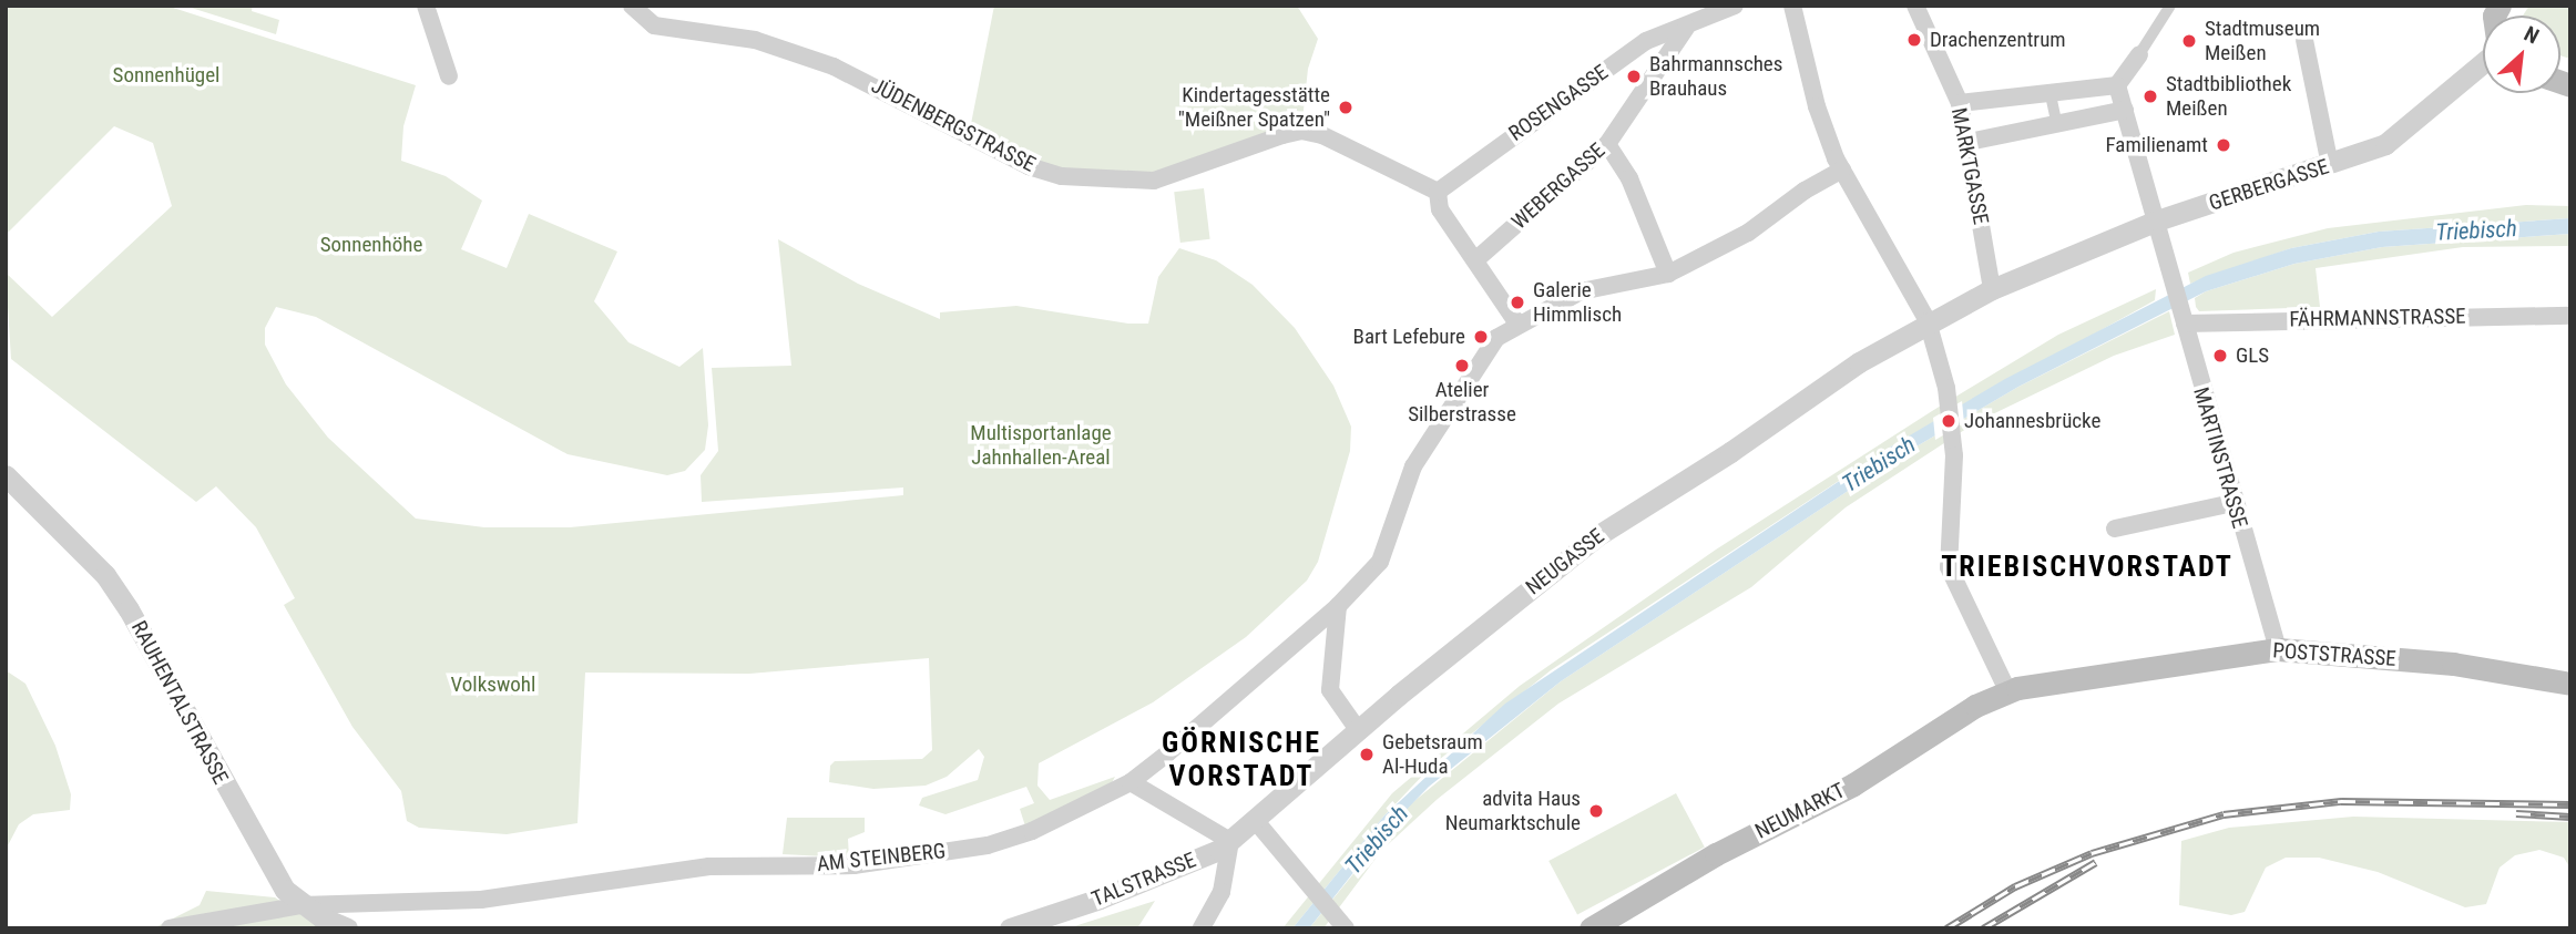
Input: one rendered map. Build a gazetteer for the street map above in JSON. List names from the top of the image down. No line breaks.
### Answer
{"streets":{"main road":["POSTSTRASSE","NEUMARKT"],"street":["ROSENGASSE","JÜDENBERGSTRASSE","MARKTGASSE","GERBERGASSE","WEBERGASSE","FÄHRMANNSTRASSE","MARTINSTRASSE","NEUGASSE","RAUHENTALSTRASSE","AM STEINBERG","TALSTRASSE"]},"crossings":[["ROSENGASSE","JÜDENBERGSTRASSE"],["ROSENGASSE","WEBERGASSE"],["MARKTGASSE","GERBERGASSE"],["MARKTGASSE","NEUGASSE"],["GERBERGASSE","MARTINSTRASSE"],["GERBERGASSE","NEUGASSE"],["FÄHRMANNSTRASSE","MARTINSTRASSE"],["MARTINSTRASSE","POSTSTRASSE"],["NEUGASSE","TALSTRASSE"],["POSTSTRASSE","NEUMARKT"],["RAUHENTALSTRASSE","AM STEINBERG"]],"districts":["TRIEBISCHVORSTADT","GÖRNISCHE VORSTADT"],"water":["Triebisch"],"parks":["Sonnenhügel","Sonnenhöhe","Multisportanlage Jahnhallen-Areal","Volkswohl"],"places":["Drachenzentrum","Stadtmuseum Meißen","Bahrmannsches Brauhaus","Stadtbibliothek Meißen","Kindertagesstätte \"Meißner Spatzen\"","Familienamt","Galerie Himmlisch","Bart Lefebure","GLS","Atelier Silberstrasse","Johannesbrücke","Gebetsraum Al-Huda","advita Haus Neumarktschule"],"north":"top right"}
